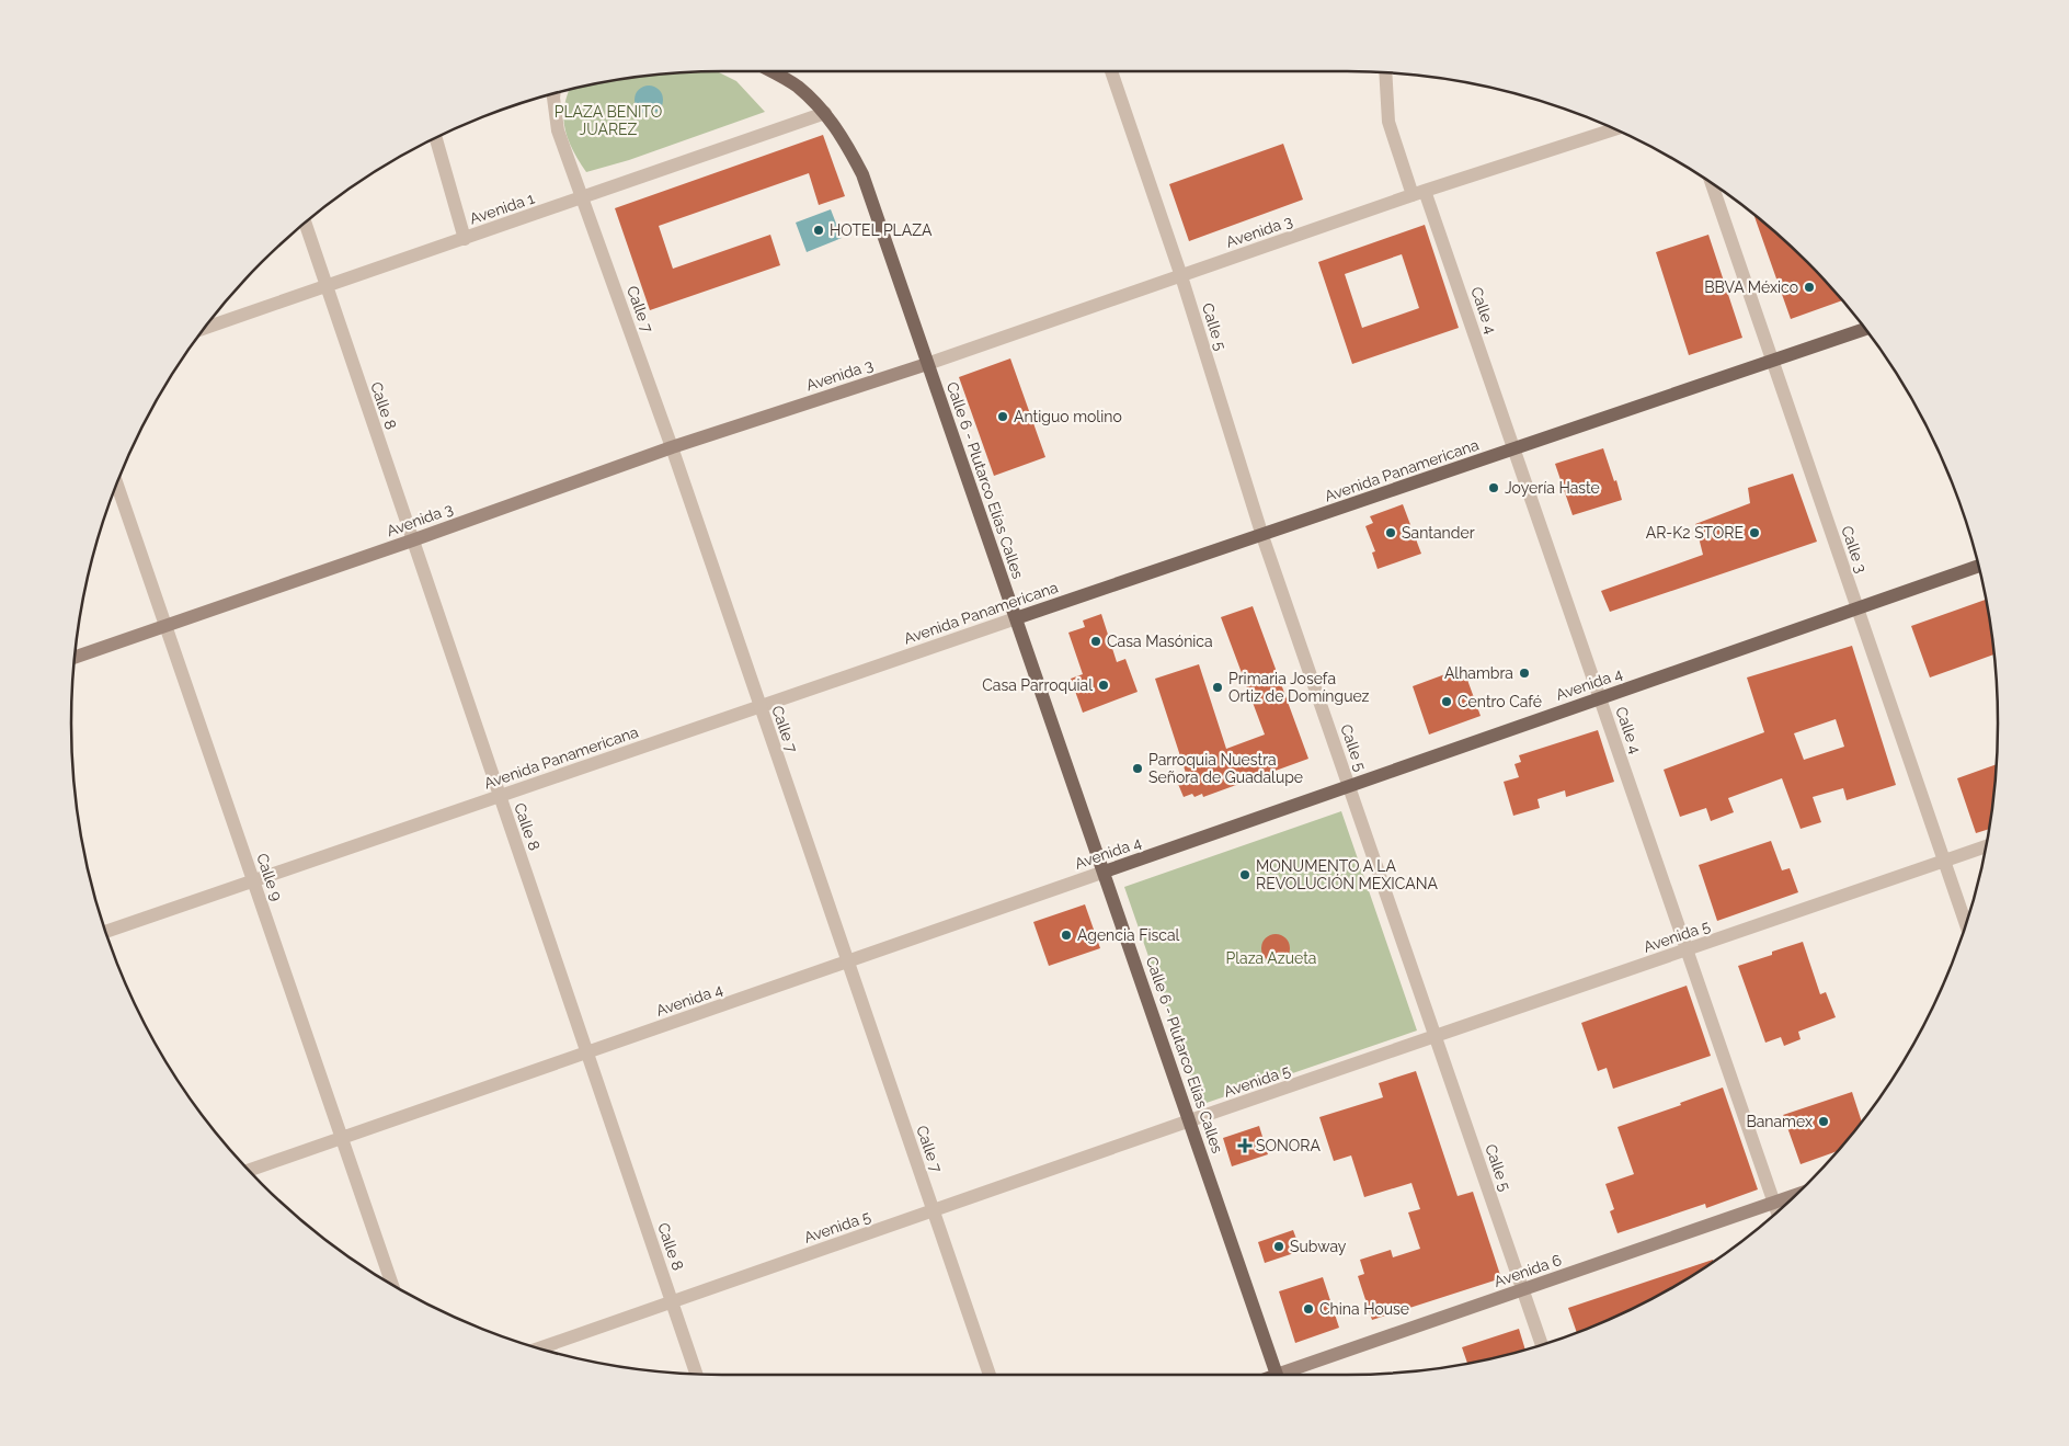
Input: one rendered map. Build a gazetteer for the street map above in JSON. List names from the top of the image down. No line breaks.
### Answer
{"streets":{"main road":["Avenida 3","Avenida Panamericana","Calle 6 - Plutarco Elías Calles","Avenida 4","Avenida 6"],"street":["Avenida 1","Calle 7","Calle 4","Calle 5","Calle 8","Calle 3","Calle 9","Avenida 5"]},"crossings":[["Avenida 1","Calle 7"],["Avenida 1","Calle 8"],["Avenida 1","Calle 6 - Plutarco Elías Calles"],["Avenida 3","Calle 7"],["Avenida 3","Calle 4"],["Avenida 3","Calle 5"],["Avenida 3","Calle 8"],["Avenida 3","Calle 6 - Plutarco Elías Calles"],["Avenida 3","Calle 9"],["Calle 7","Avenida Panamericana"],["Calle 7","Avenida 4"],["Calle 7","Avenida 5"],["Calle 4","Avenida Panamericana"],["Calle 4","Avenida 4"],["Calle 4","Avenida 5"],["Calle 4","Avenida 6"],["Calle 5","Avenida Panamericana"],["Calle 5","Avenida 4"],["Calle 5","Avenida 5"],["Calle 5","Avenida 6"],["Calle 8","Avenida Panamericana"],["Calle 8","Avenida 4"],["Calle 8","Avenida 5"],["Avenida Panamericana","Calle 6 - Plutarco Elías Calles"],["Avenida Panamericana","Calle 3"],["Avenida Panamericana","Calle 9"],["Calle 6 - Plutarco Elías Calles","Avenida 4"],["Calle 6 - Plutarco Elías Calles","Avenida 5"],["Calle 3","Avenida 4"],["Calle 3","Avenida 5"],["Avenida 4","Calle 9"]],"parks":["PLAZA BENITO JUAREZ","Plaza Azueta"],"places":{"other":["HOTEL PLAZA","BBVA México","Antiguo molino","Joyería Haste","Santander","AR-K2 STORE","Casa Masónica","Alhambra","Casa Parroquial","Primaria Josefa Ortiz de Domínguez","Centro Café","Parroquia Nuestra Señora de Guadalupe","MONUMENTO A LA REVOLUCIÓN MEXICANA","Agencia Fiscal","Banamex","Subway","China House"],"health":["SONORA"]}}
